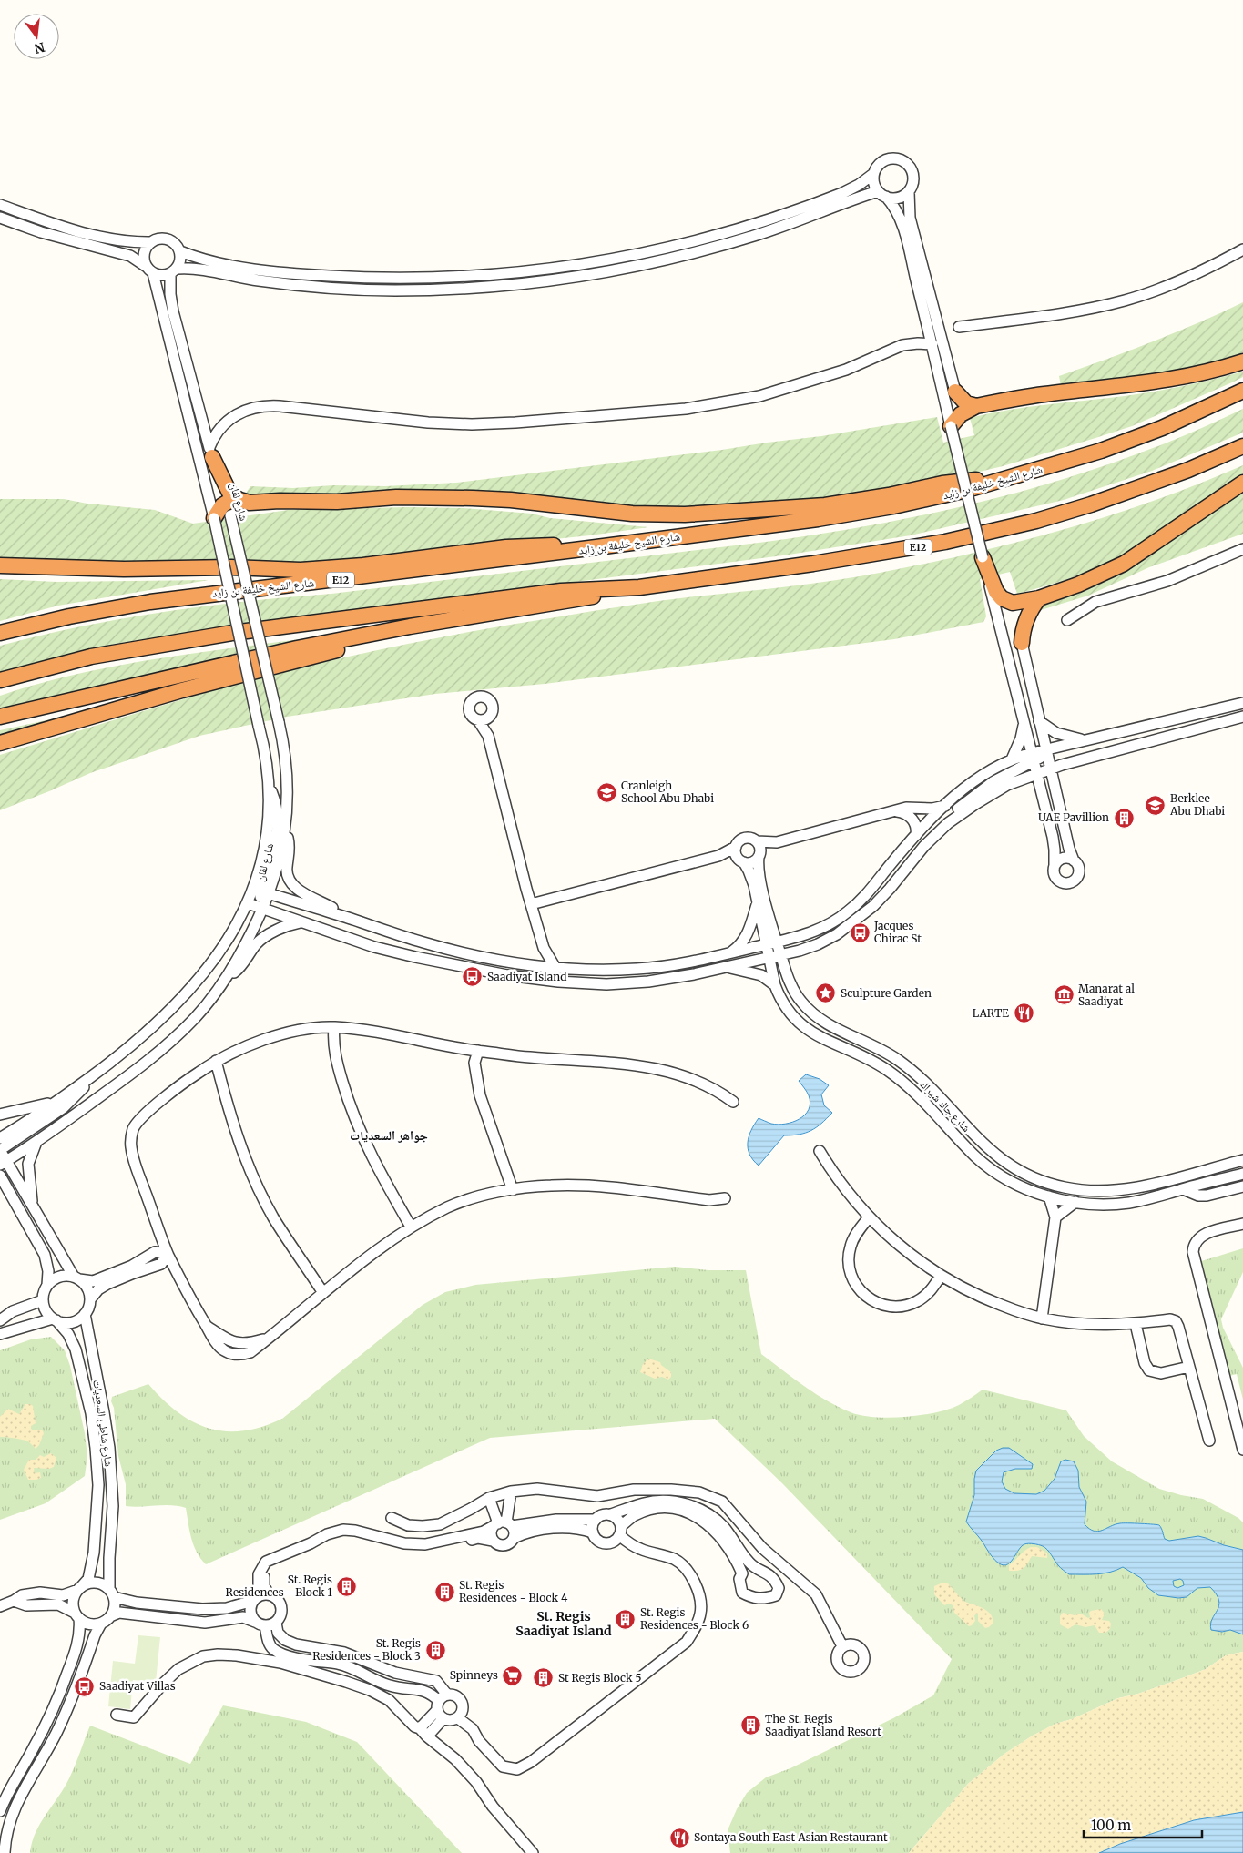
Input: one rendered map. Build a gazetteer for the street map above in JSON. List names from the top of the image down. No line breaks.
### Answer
{"streets":{"highway":["شارع الشيخ خليفة بن زايد","E12"],"street":["شارع لفان","شارع جاك شيراك","شارع شاطئ السعديات"]},"districts":["جواهر السعديات","St. Regis Saadiyat Island"],"places":{"school or university":["Cranleigh School Abu Dhabi","Berklee Abu Dhabi"],"building":["UAE Pavillion","St. Regis Residences - Block 1","St. Regis Residences - Block 4","St. Regis Residences - Block 6","St. Regis Residences - Block 3","St Regis Block 5","The St. Regis Saadiyat Island Resort"],"bus stop":["Jacques Chirac St","Saadiyat Island","Saadiyat Villas"],"place":["Sculpture Garden"],"museum":["Manarat al Saadiyat"],"restaurant":["LARTE","Sontaya South East Asian Restaurant"],"supermarket":["Spinneys"]},"scale_bar":"100 m","north":"bottom"}
